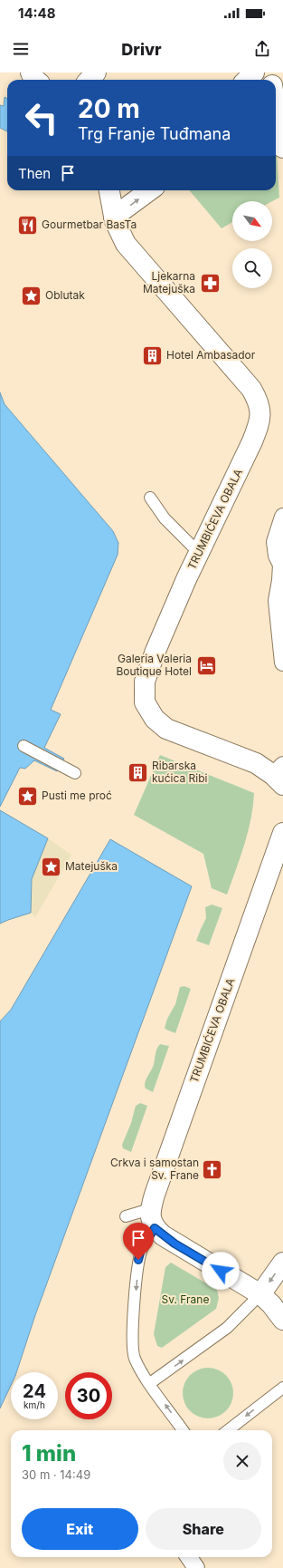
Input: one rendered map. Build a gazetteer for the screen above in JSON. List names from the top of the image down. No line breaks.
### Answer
{"streets":{"street":["TRUMBIĆEVA OBALA"]},"parks":["Sv. Frane"],"places":{"restaurant":["Gourmetbar BasTa"],"pharmacy":["Ljekarna Matejuška"],"place":["Oblutak","Pusti me proć","Matejuška"],"building":["Hotel Ambasador","Ribarska kućica Ribi"],"hotel":["Galeria Valeria Boutique Hotel"],"church":["Crkva i samostan Sv. Frane"]},"north":"bottom right","page":{"status":"14:48","header":"Drivr","turn":["20 m","Trg Franje Tuđmana"],"then":"Then","speed":"24 km/h","limit":"30","heading":["1 min","30 m · 14:49"],"buttons":["Exit","Share"]}}
